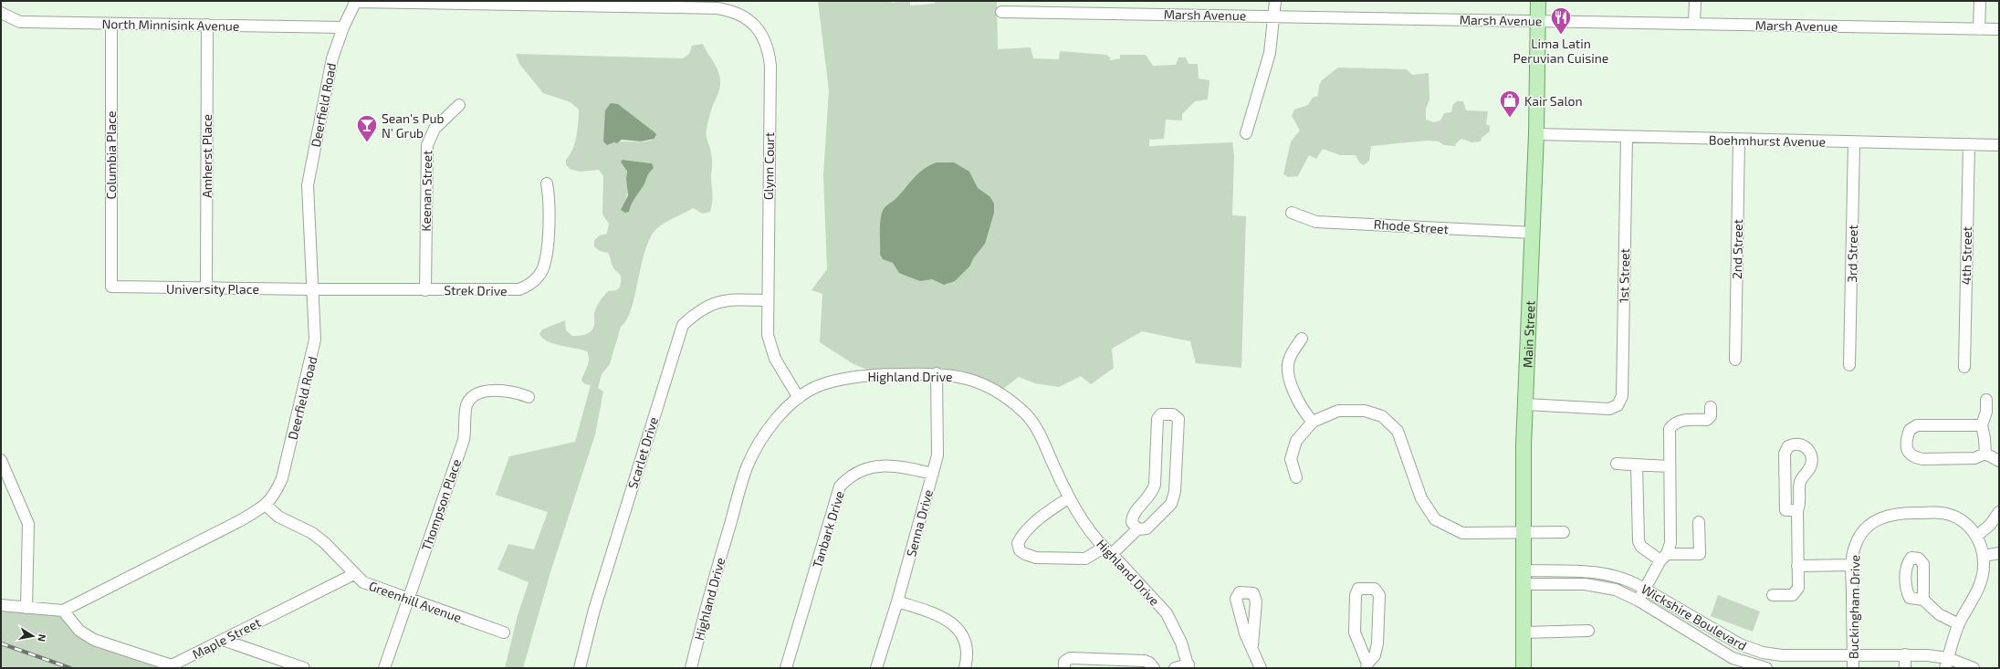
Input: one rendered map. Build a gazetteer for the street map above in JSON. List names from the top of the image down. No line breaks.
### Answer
{"streets":{"main road":["Main Street"],"street":["Marsh Avenue","North Minnisink Avenue","Deerfield Road","Boehmhurst Avenue","Columbia Place","Amherst Place","Glynn Court","Keenan Street","Rhode Street","2nd Street","3rd Street","4th Street","1st Street","University Place","Strek Drive","Highland Drive","Scarlet Drive","Thompson Place","Senna Drive","Tanbark Drive","Greenhill Avenue","Buckingham Drive","Wickshire Boulevard","Maple Street"]},"crossings":[["Marsh Avenue","Main Street"],["North Minnisink Avenue","Deerfield Road"],["North Minnisink Avenue","Columbia Place"],["North Minnisink Avenue","Amherst Place"],["Deerfield Road","Glynn Court"],["Deerfield Road","University Place"],["Deerfield Road","Strek Drive"],["Deerfield Road","Greenhill Avenue"],["Deerfield Road","Maple Street"],["Boehmhurst Avenue","2nd Street"],["Boehmhurst Avenue","3rd Street"],["Boehmhurst Avenue","4th Street"],["Boehmhurst Avenue","1st Street"],["Boehmhurst Avenue","Main Street"],["Columbia Place","University Place"],["Amherst Place","University Place"],["Glynn Court","Highland Drive"],["Glynn Court","Scarlet Drive"],["Keenan Street","Strek Drive"],["Rhode Street","Main Street"],["1st Street","Main Street"],["University Place","Strek Drive"],["Main Street","Wickshire Boulevard"],["Highland Drive","Senna Drive"],["Thompson Place","Greenhill Avenue"],["Senna Drive","Tanbark Drive"],["Greenhill Avenue","Maple Street"],["Buckingham Drive","Wickshire Boulevard"]],"places":{"restaurant":["Lima Latin Peruvian Cuisine"],"shop":["Kair Salon"],"bar":["Sean's Pub N' Grub"]},"north":"right"}
